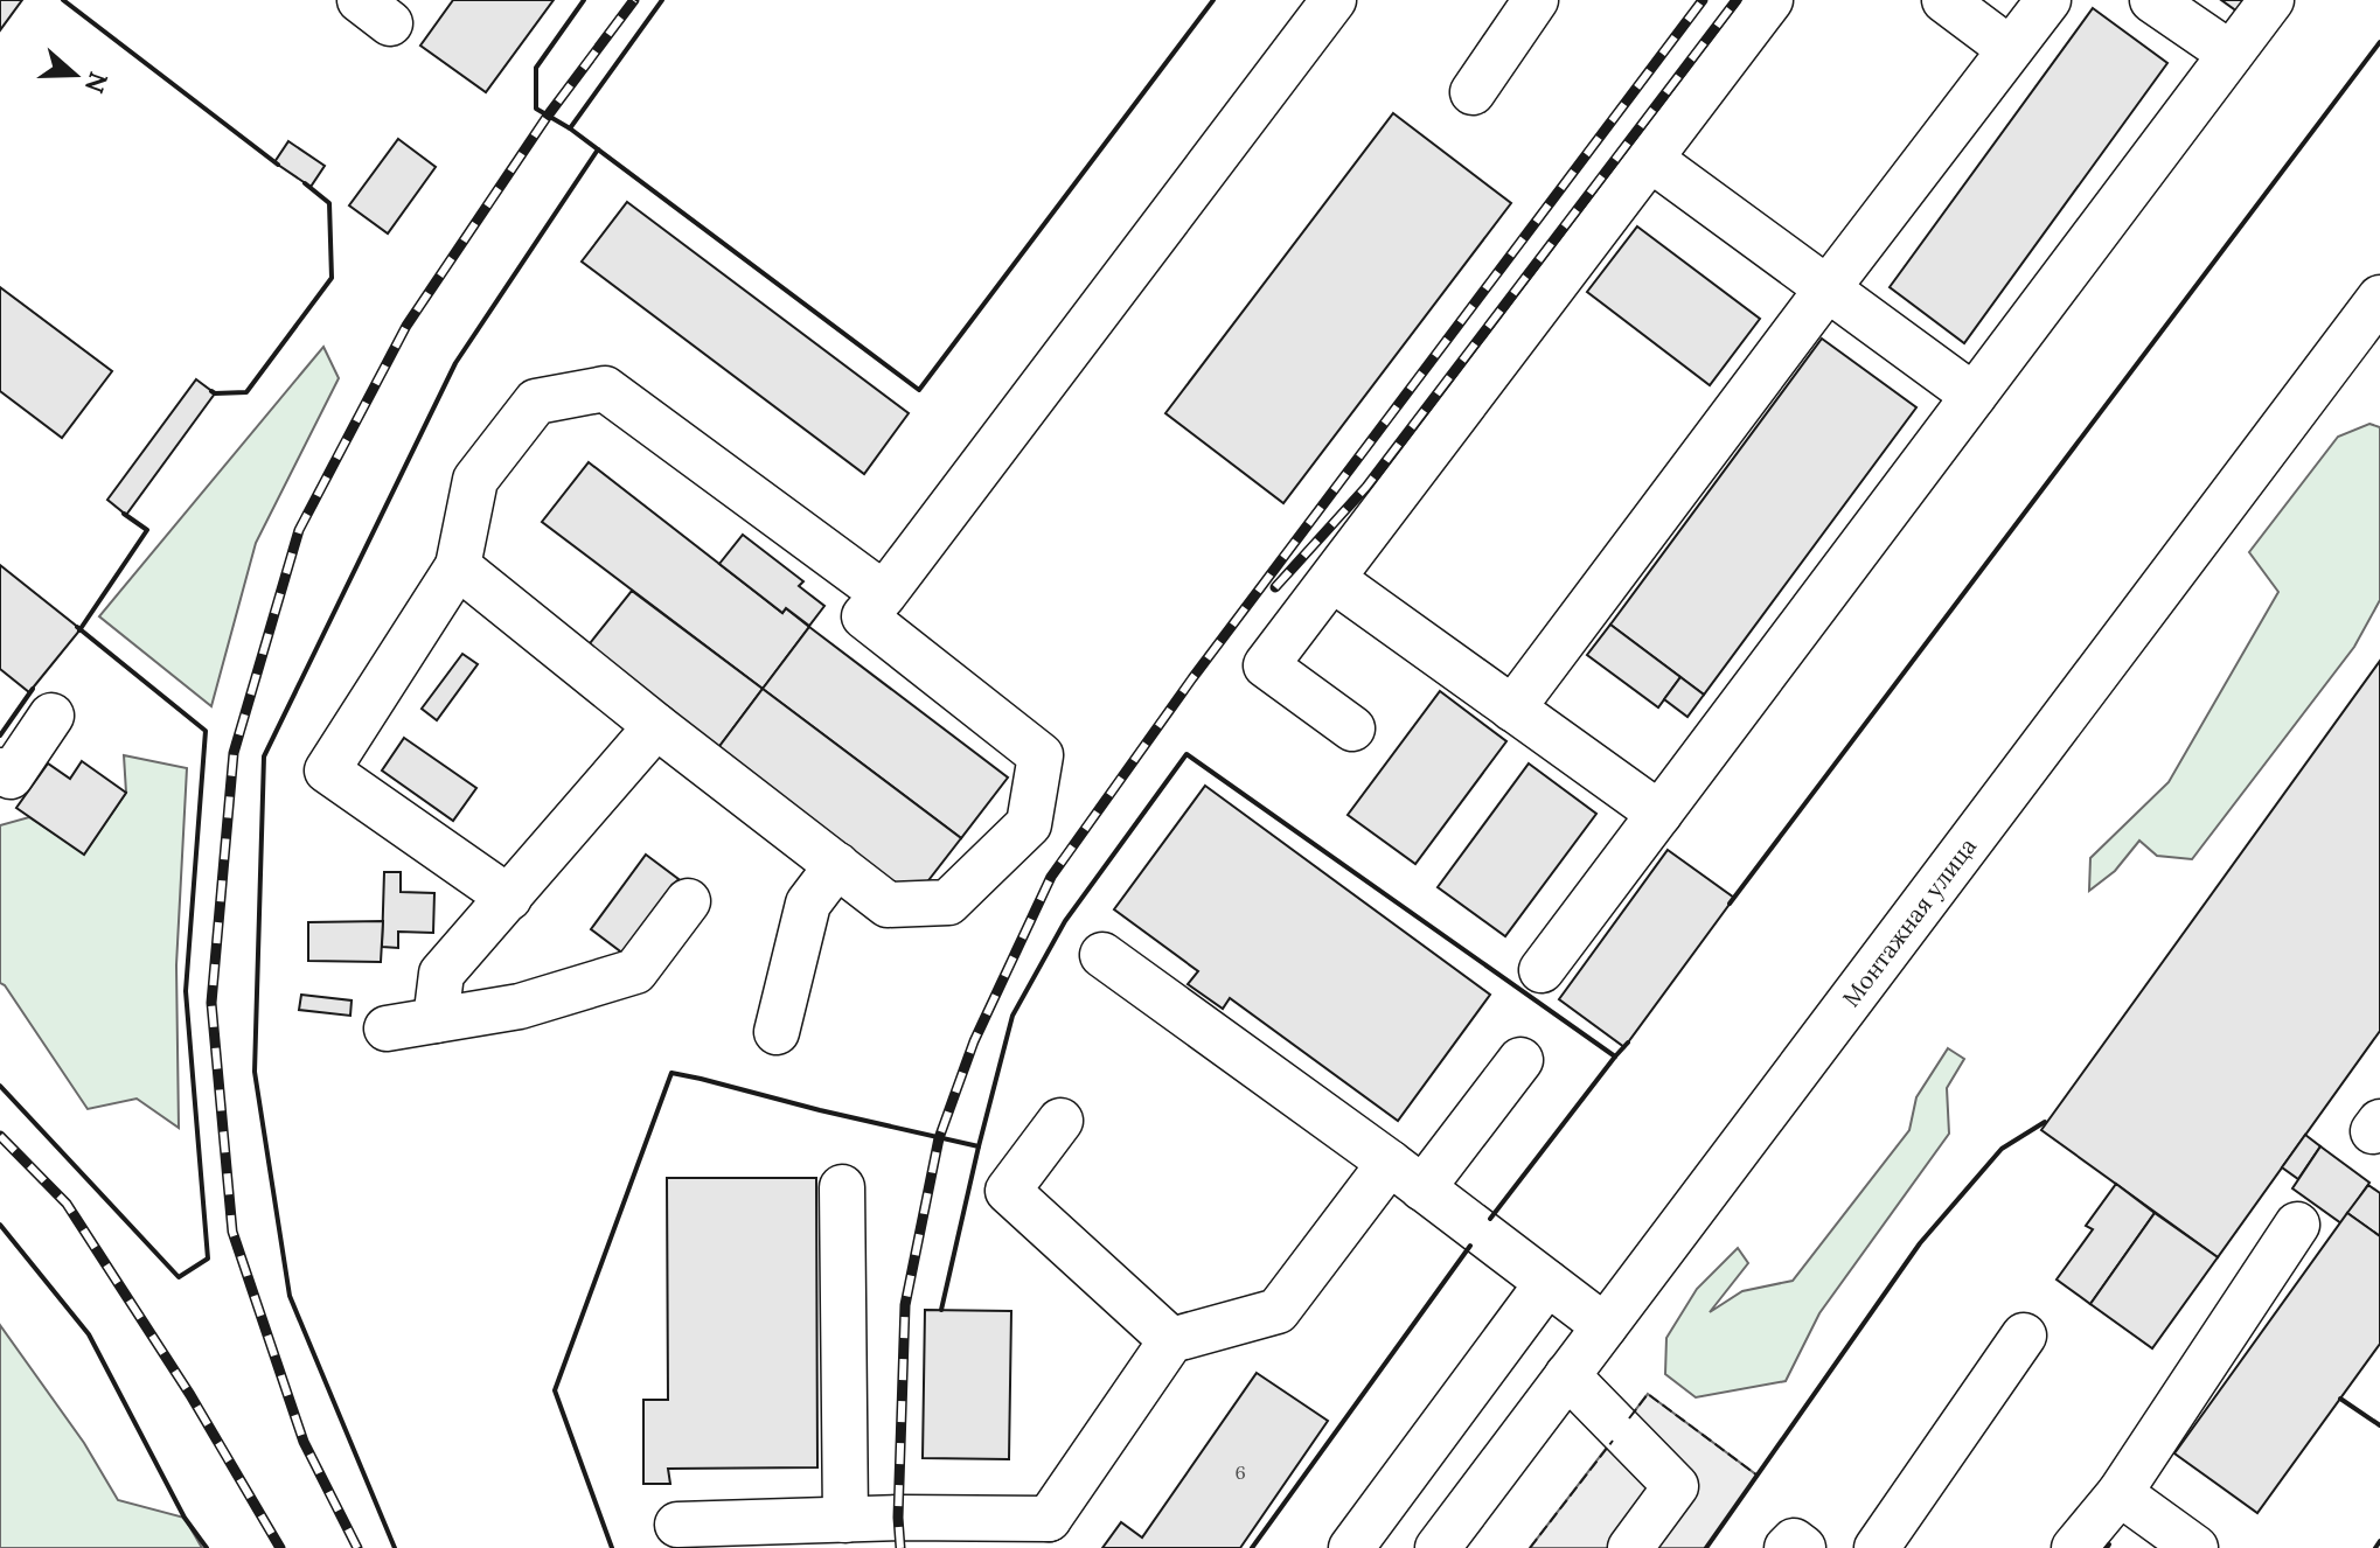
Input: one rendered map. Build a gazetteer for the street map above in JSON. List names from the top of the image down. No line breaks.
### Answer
{"streets":{"street":["Монтажная улица"]},"house_numbers":["6"],"north":"right"}
